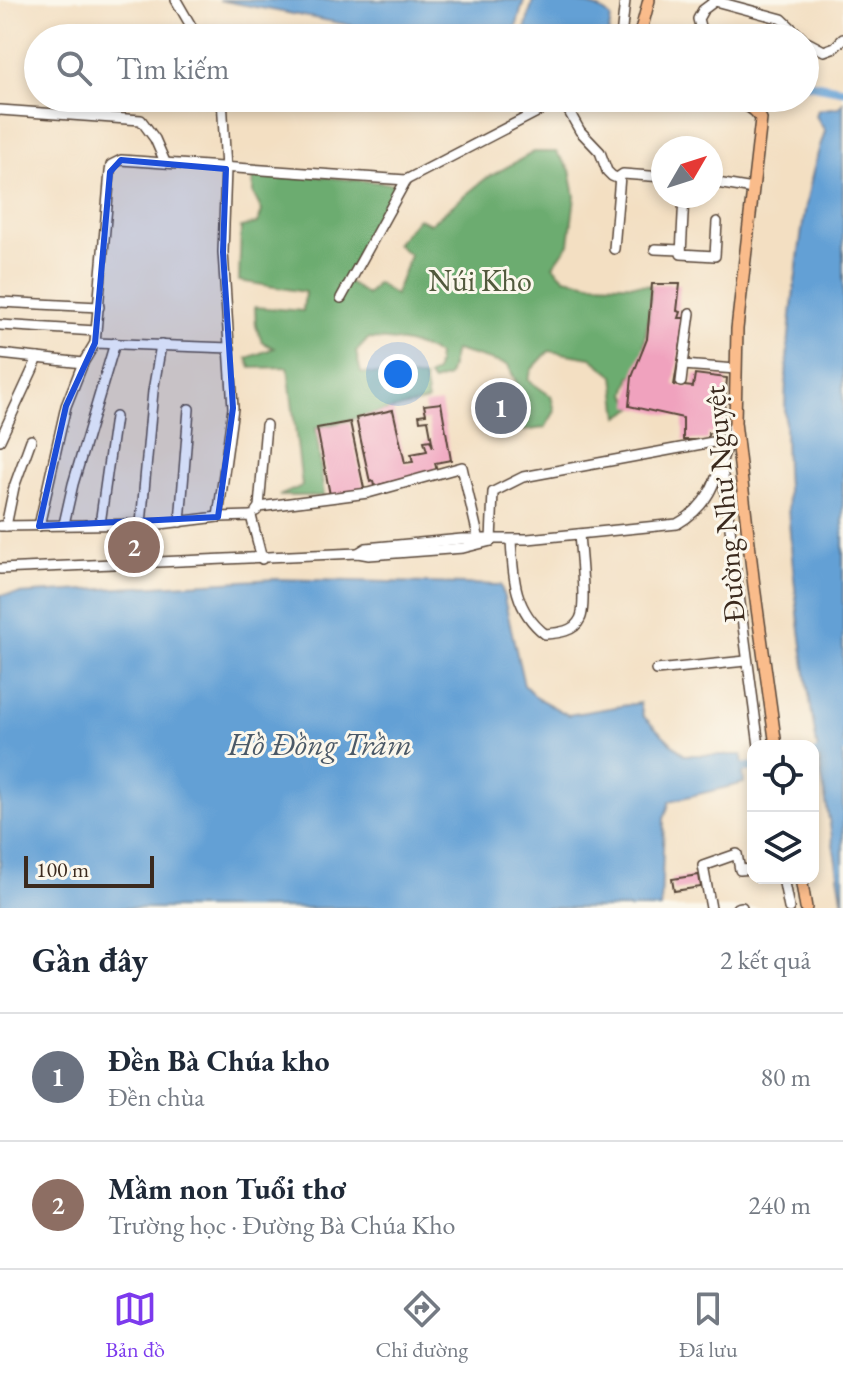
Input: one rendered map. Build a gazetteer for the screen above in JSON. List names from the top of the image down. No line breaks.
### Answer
{"streets":{"main road":["Đường Như Nguyệt"]},"water":["Hồ Đồng Trầm"],"parks":["Núi Kho"],"scale_bar":"100 m","north":"top right","page":{"search":"Tìm kiếm","pins":["1","2"],"scale":"100 m","heading":["Gần đây","2 kết quả"],"list":[{"mark":"1","name":"Đền Bà Chúa kho","note":"Đền chùa","value":"80 m"},{"mark":"2","name":"Mầm non Tuổi thơ","note":"Trường học · Đường Bà Chúa Kho","value":"240 m"}],"nav":["Bản đồ","Chỉ đường","Đã lưu"]}}
